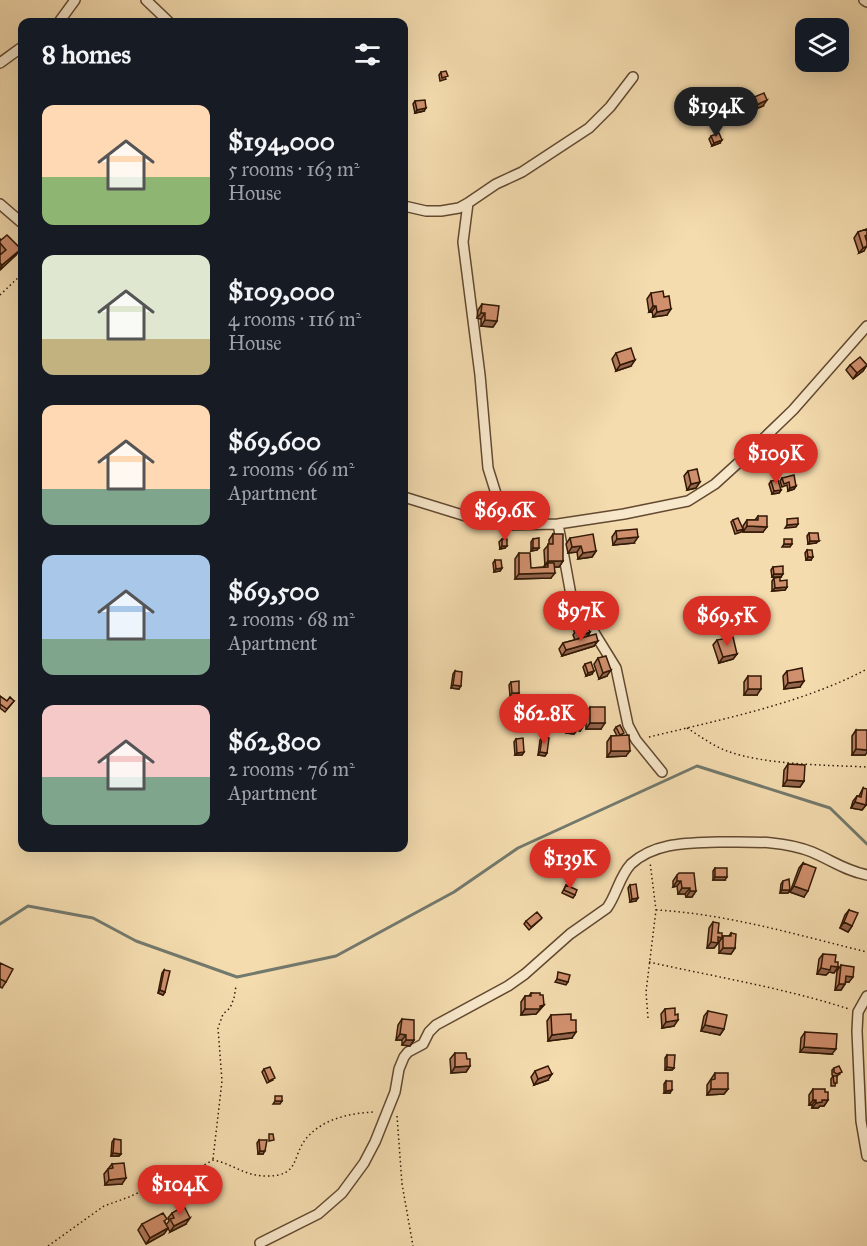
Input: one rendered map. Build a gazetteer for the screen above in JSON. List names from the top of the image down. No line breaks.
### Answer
{"page":{"heading":"8 homes","price":["$194K","$109K","$69.6K","$97K","$69.5K","$62.8K","$139K","$104K"],"list":[{"name":"$194,000","note":"5 rooms · 163 m² · House"},{"name":"$109,000","note":"4 rooms · 116 m² · House"},{"name":"$69,600","note":"2 rooms · 66 m² · Apartment"},{"name":"$69,500","note":"2 rooms · 68 m² · Apartment"},{"name":"$62,800","note":"2 rooms · 76 m² · Apartment"}]}}
